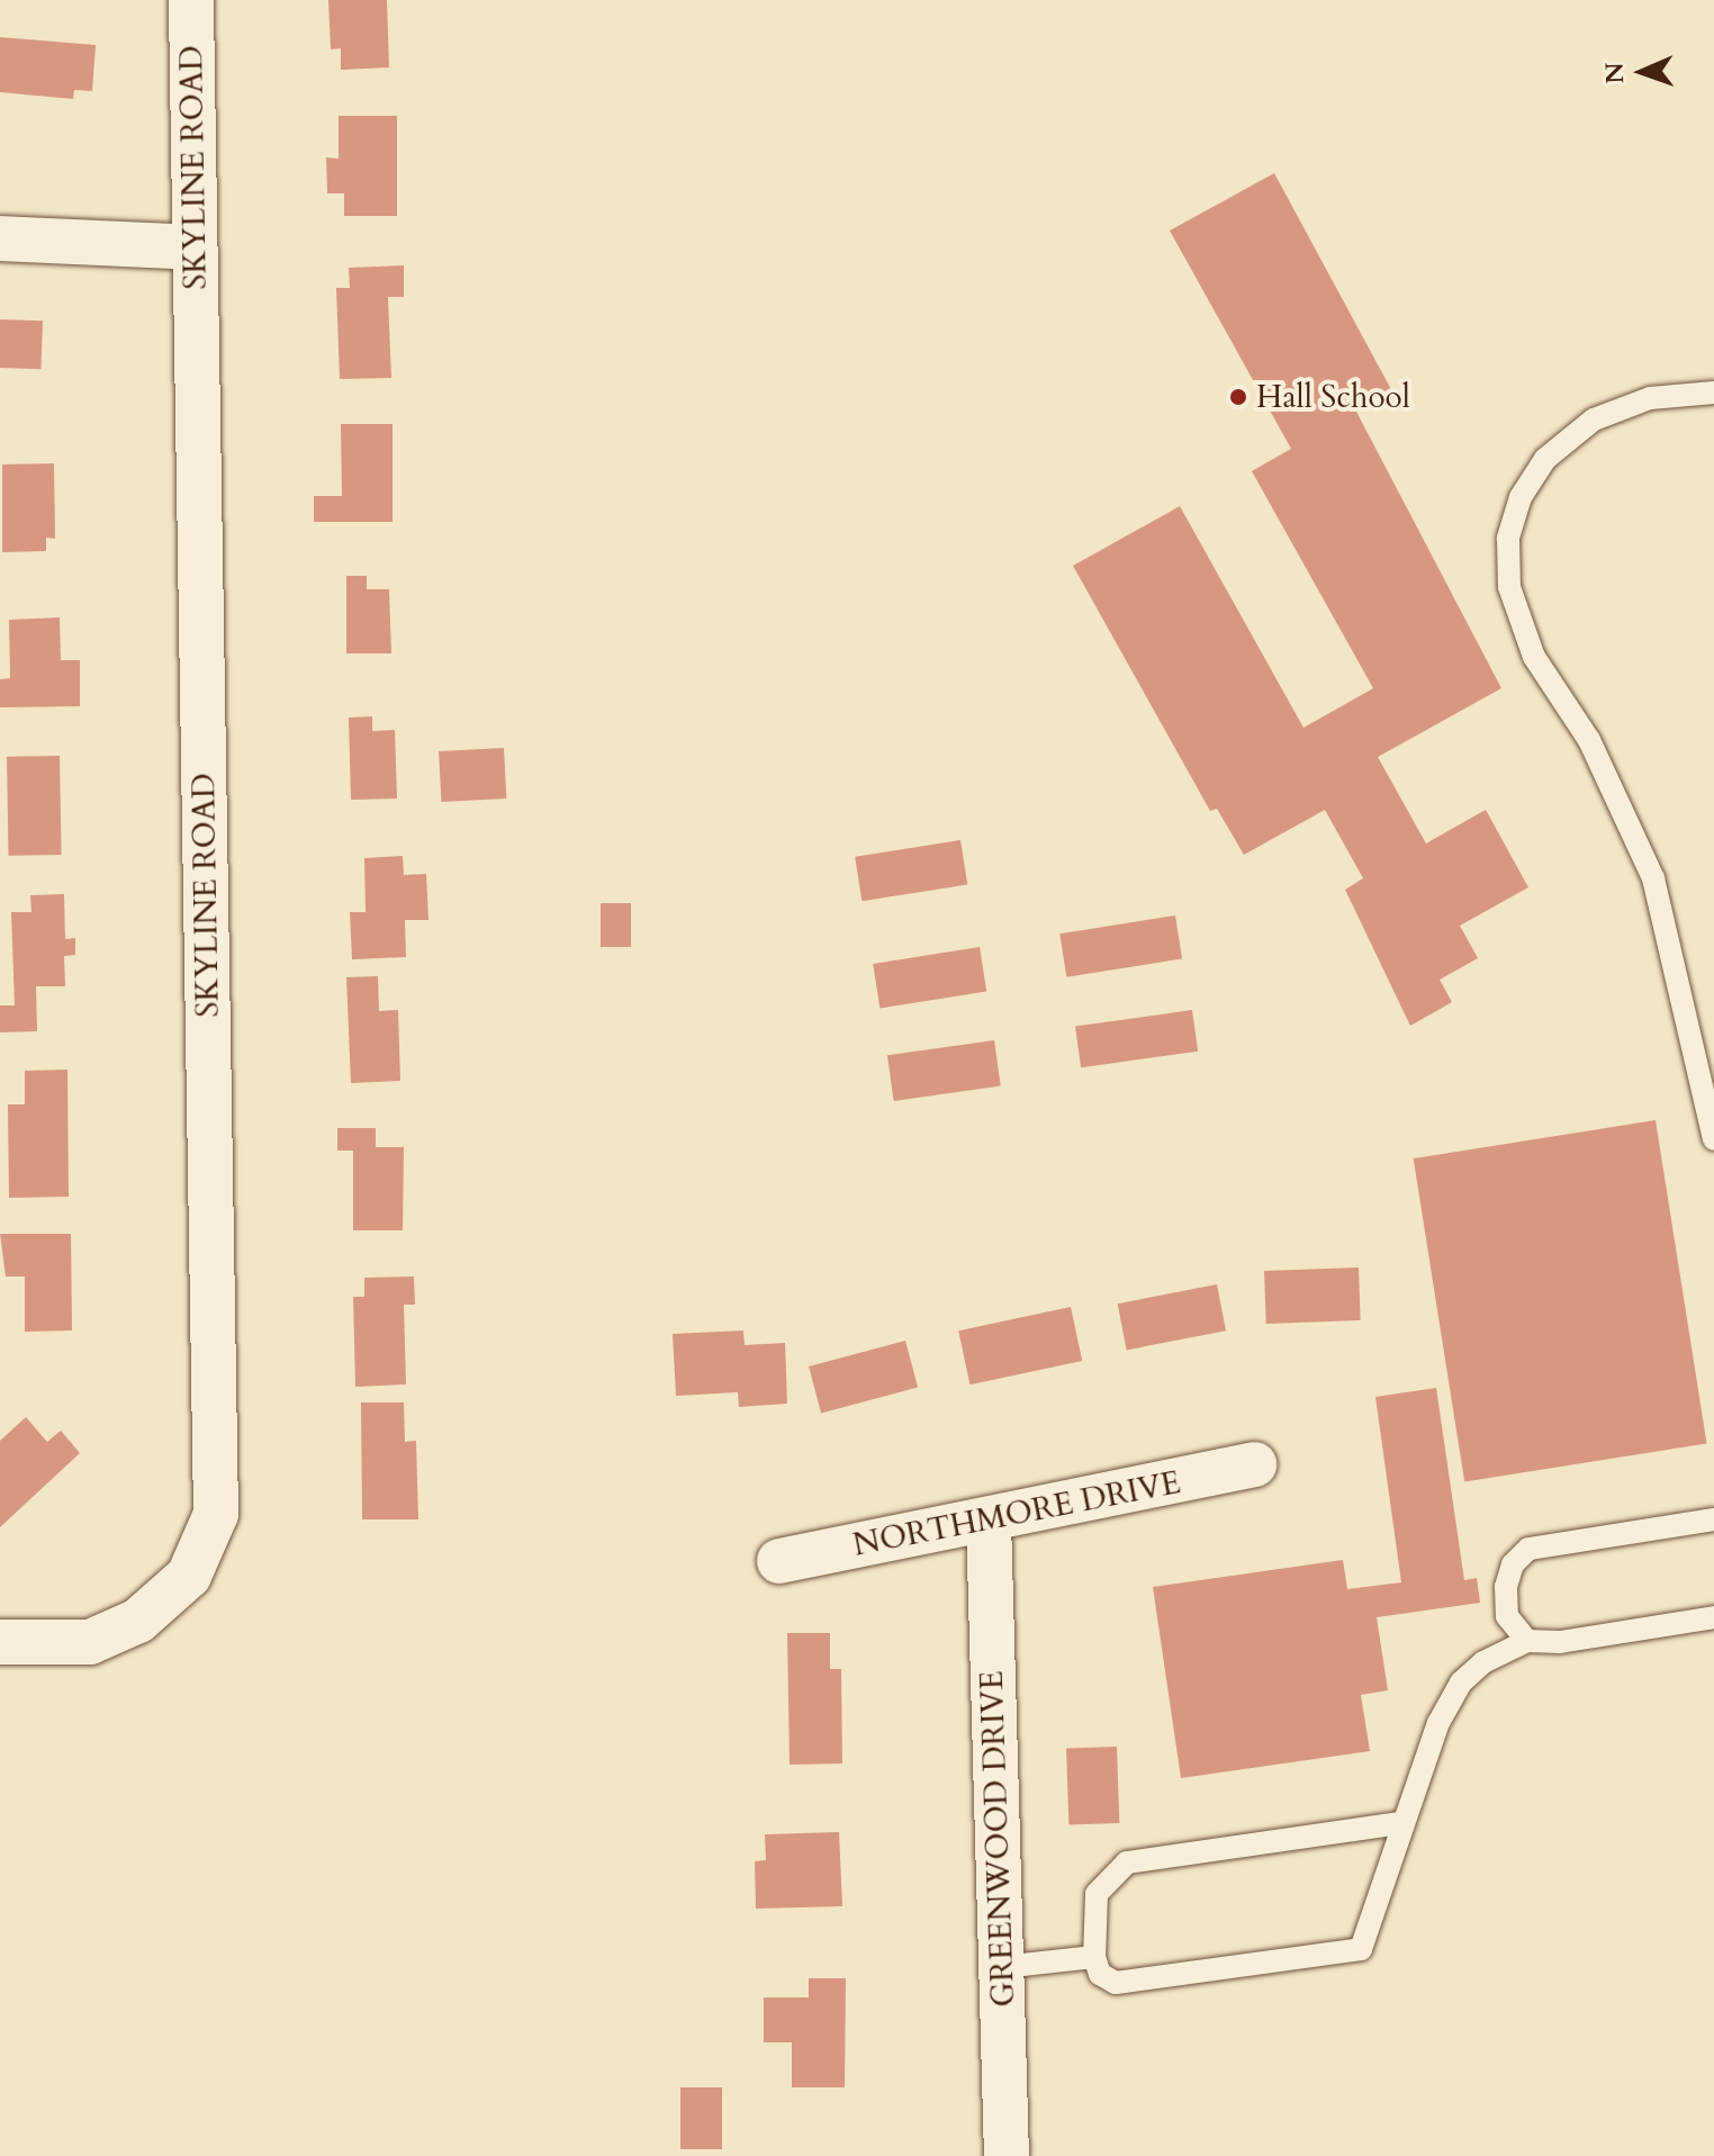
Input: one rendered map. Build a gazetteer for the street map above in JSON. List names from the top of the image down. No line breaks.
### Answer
{"streets":{"street":["SKYLINE ROAD","NORTHMORE DRIVE","GREENWOOD DRIVE"]},"crossings":[["NORTHMORE DRIVE","GREENWOOD DRIVE"]],"places":["Hall School"],"north":"left"}
